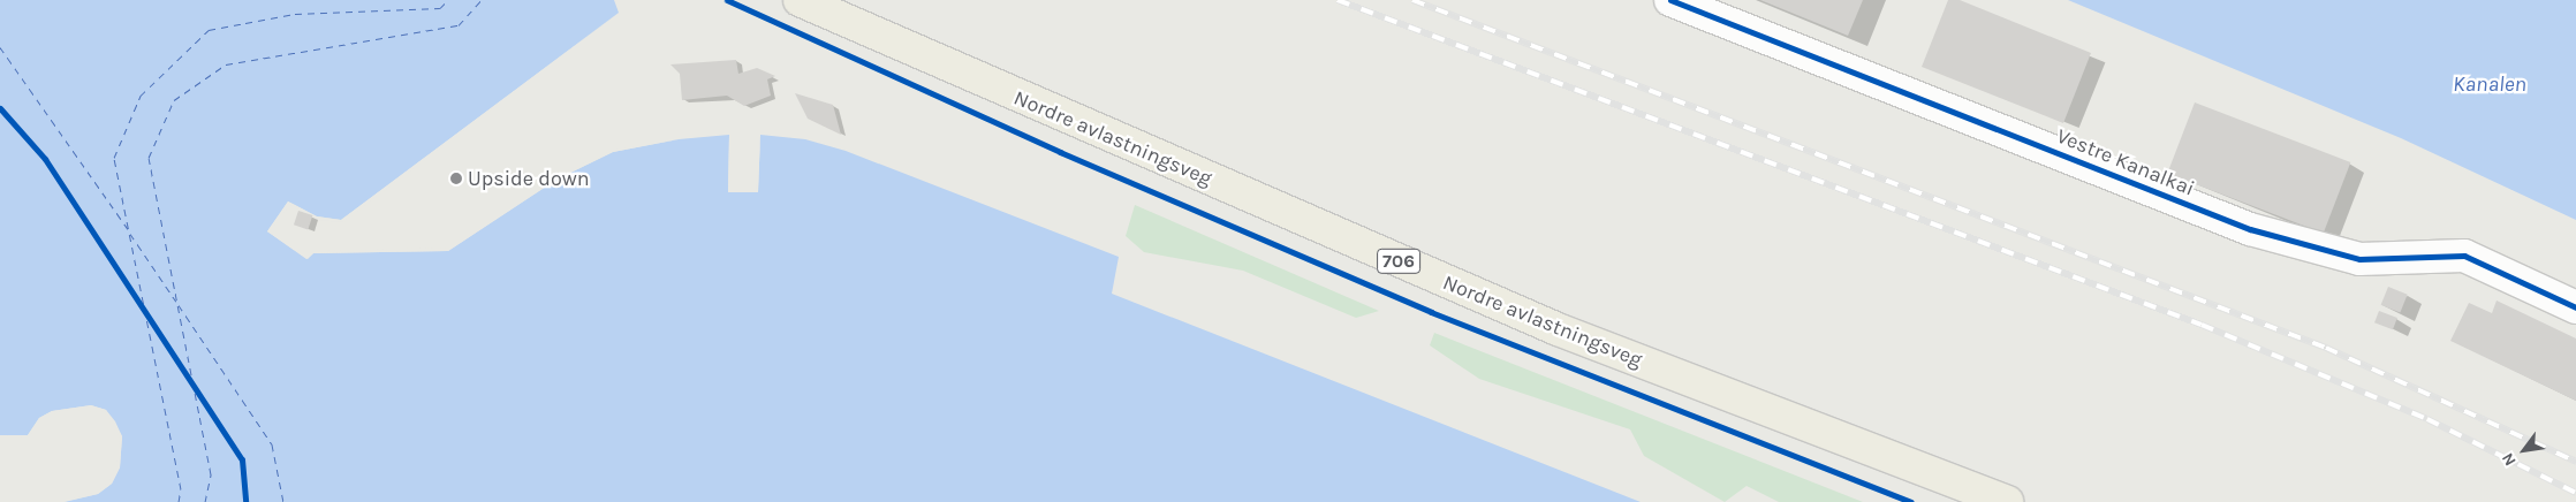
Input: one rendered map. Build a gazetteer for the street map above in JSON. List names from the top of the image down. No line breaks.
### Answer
{"streets":{"highway":["Nordre avlastningsveg","706"],"street":["Vestre Kanalkai"]},"water":["Kanalen"],"places":["Upside down"],"north":"bottom left"}
